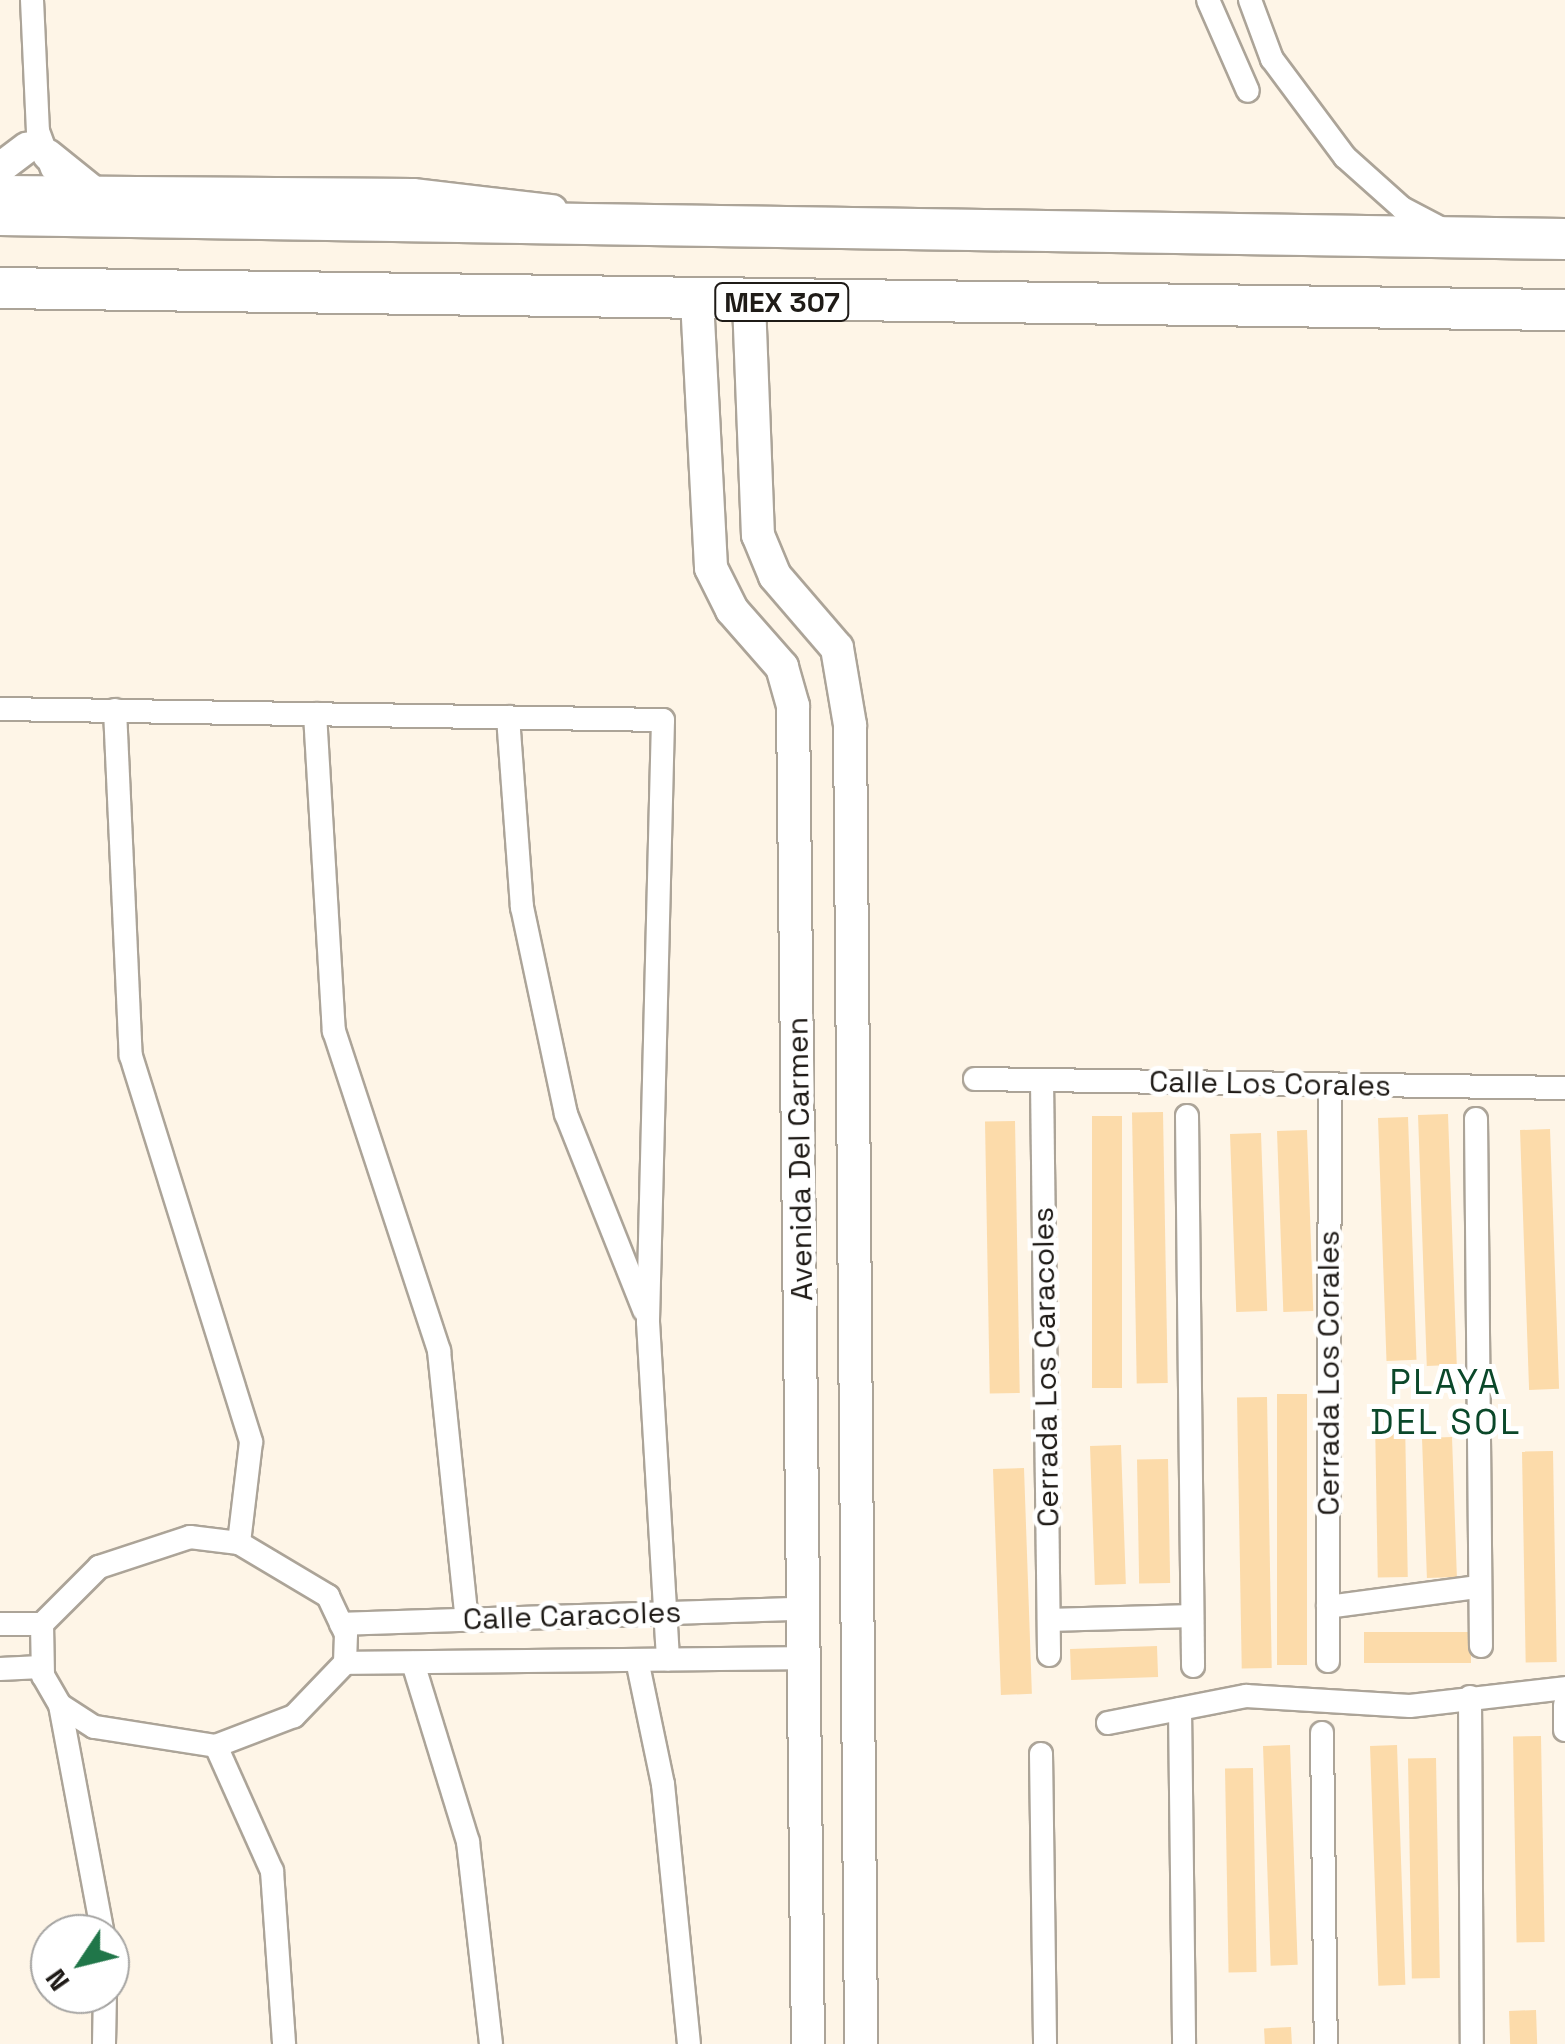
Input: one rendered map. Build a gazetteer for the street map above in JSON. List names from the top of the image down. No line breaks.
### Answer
{"streets":{"highway":["MEX 307"],"main road":["Avenida Del Carmen"],"street":["Calle Los Corales","Cerrada Los Caracoles","Cerrada Los Corales","Calle Caracoles"]},"crossings":[["MEX 307","Avenida Del Carmen"],["Calle Los Corales","Cerrada Los Caracoles"],["Calle Los Corales","Cerrada Los Corales"],["Avenida Del Carmen","Calle Caracoles"]],"districts":["PLAYA DEL SOL"],"north":"bottom left"}
